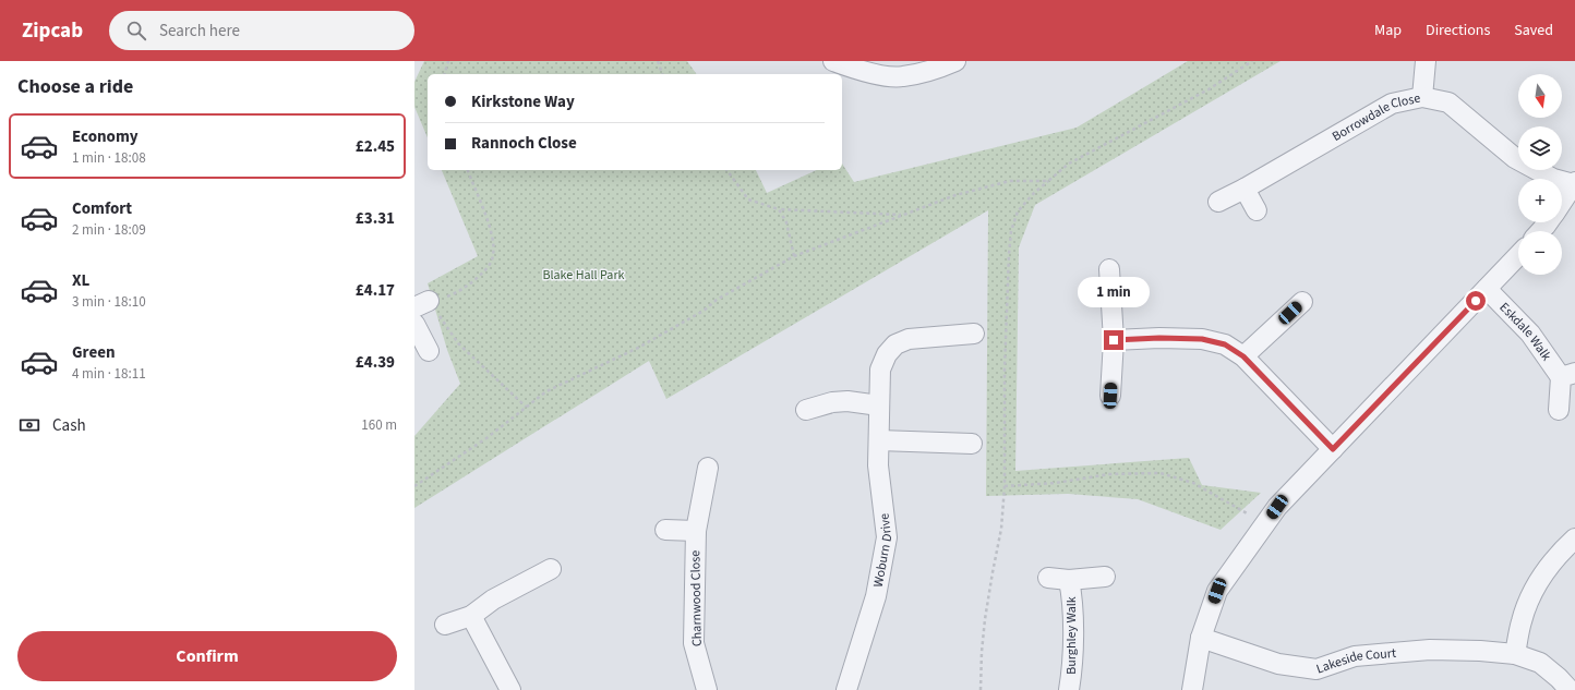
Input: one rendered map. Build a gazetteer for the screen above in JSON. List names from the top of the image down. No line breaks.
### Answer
{"streets":{"street":["Borrowdale Close","Eskdale Walk","Woburn Drive","Charnwood Close","Burghley Walk","Lakeside Court"]},"parks":["Blake Hall Park"],"north":"bottom","page":{"header":"Zipcab","search":"Search here","nav":["Map","Directions","Saved"],"heading":"Choose a ride","map_buttons":["+","−"],"banner":["Kirkstone Way","Rannoch Close"],"list":[{"name":"Economy","note":"1 min · 18:08","value":"£2.45"},{"name":"Comfort","note":"2 min · 18:09","value":"£3.31"},{"name":"XL","note":"3 min · 18:10","value":"£4.17"},{"name":"Green","note":"4 min · 18:11","value":"£4.39"}],"bubble":"1 min","pay":["Cash","160 m"],"buttons":"Confirm"}}
